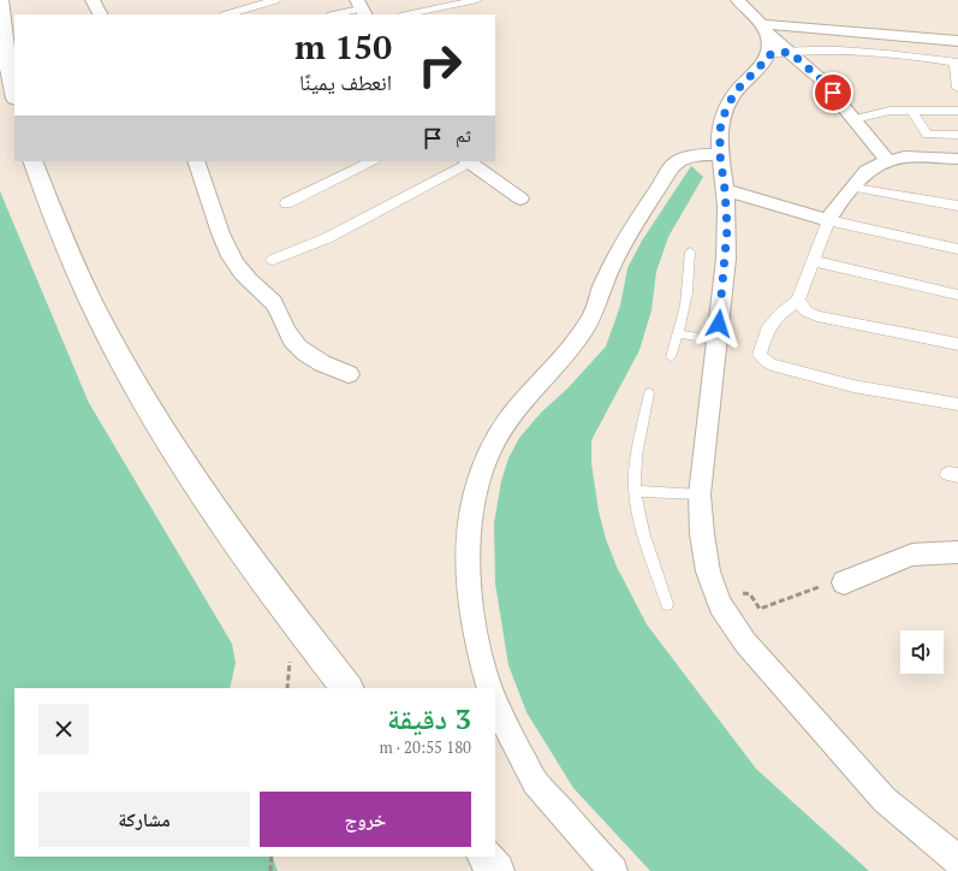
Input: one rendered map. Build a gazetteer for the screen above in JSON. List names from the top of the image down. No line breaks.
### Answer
{"page":{"turn":["150 m","انعطف يمينًا"],"then":"ثم","heading":["3 دقيقة","180 m · 20:55"],"buttons":["خروج","مشاركة"]}}
